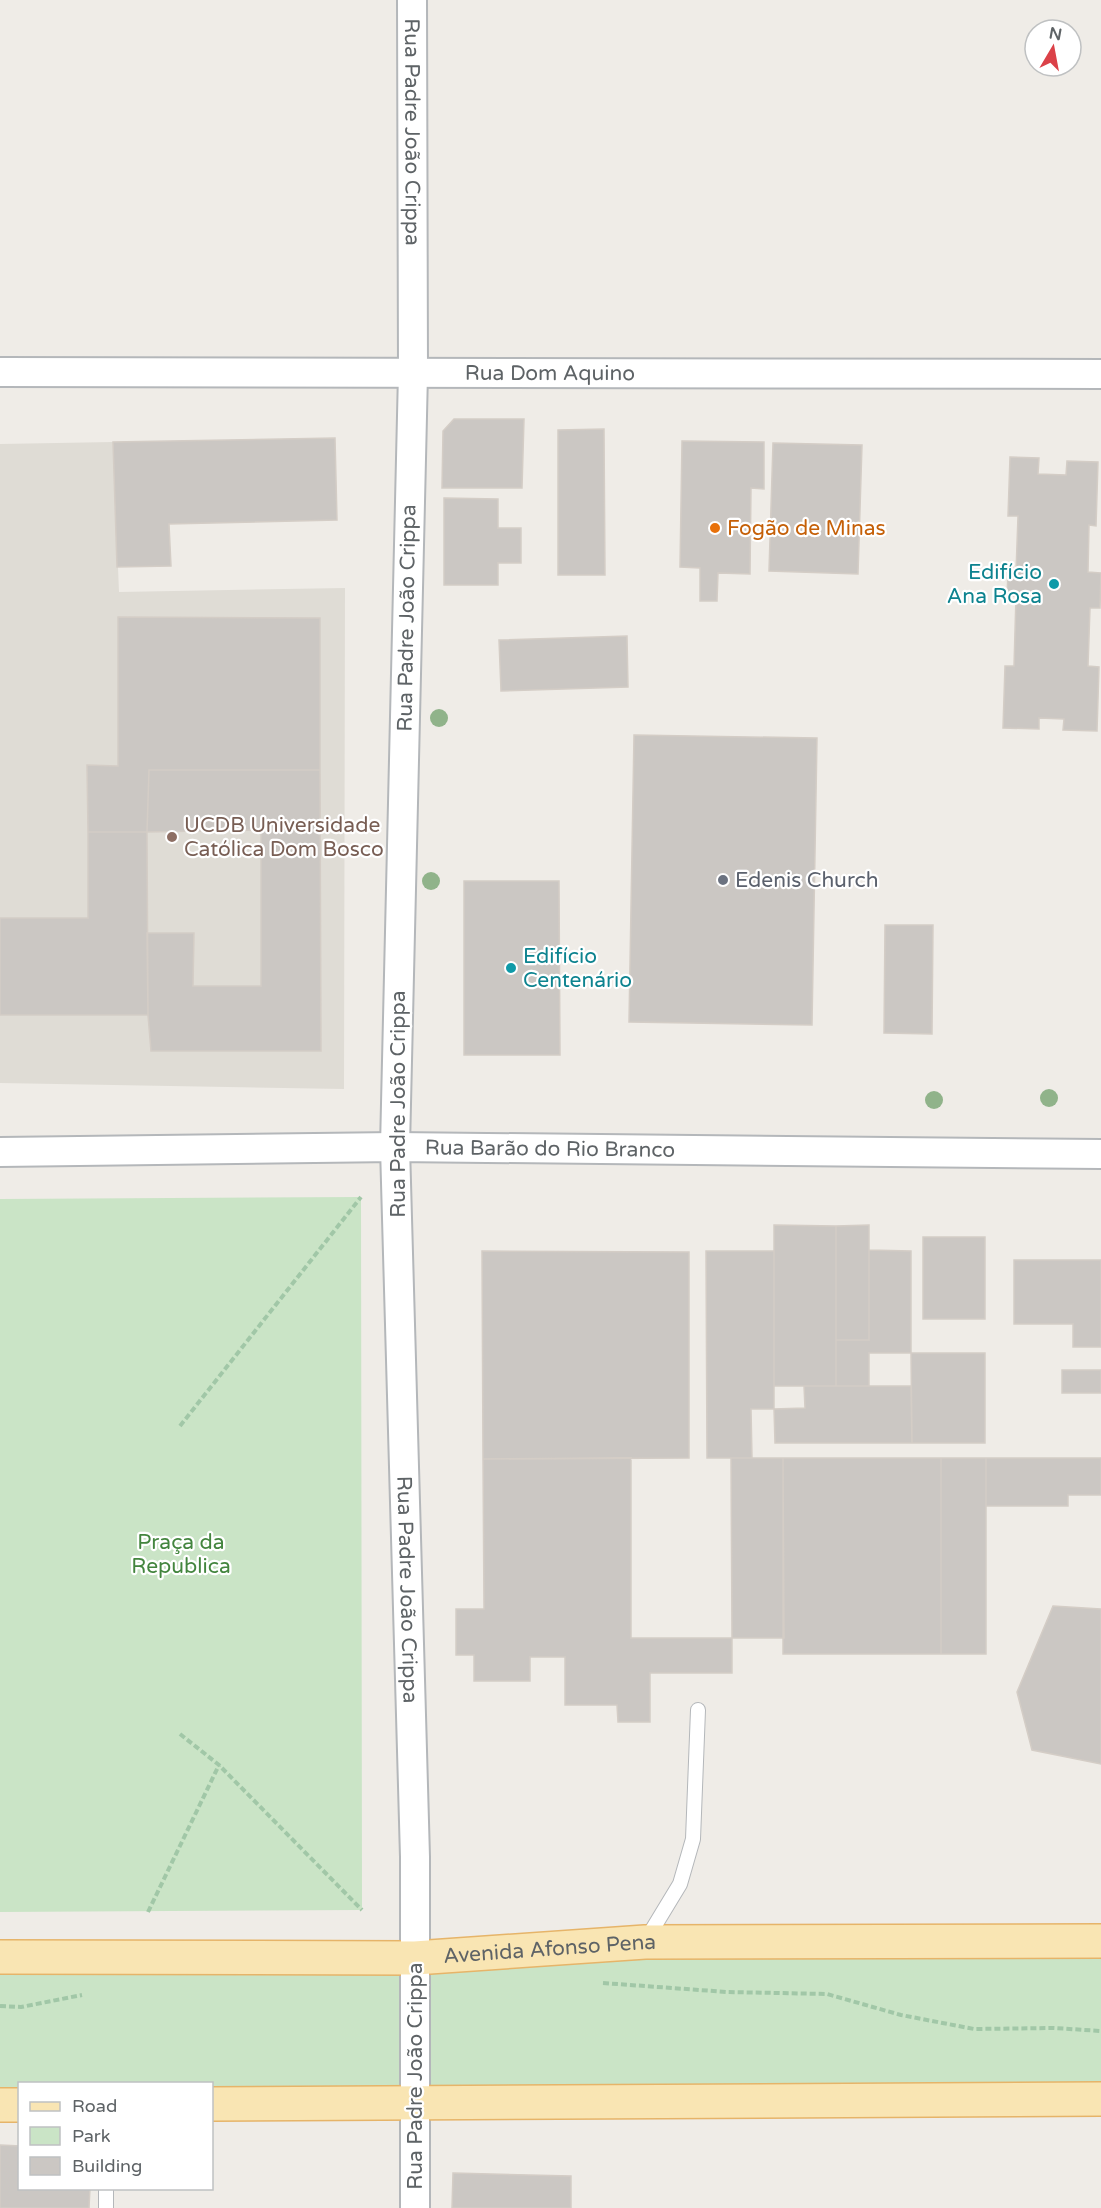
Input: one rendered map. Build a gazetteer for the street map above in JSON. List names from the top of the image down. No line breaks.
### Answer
{"streets":{"main road":["Avenida Afonso Pena"],"street":["Rua Padre João Crippa","Rua Dom Aquino","Rua Barão do Rio Branco"]},"crossings":[["Rua Padre João Crippa","Rua Dom Aquino"],["Rua Padre João Crippa","Rua Barão do Rio Branco"],["Rua Padre João Crippa","Avenida Afonso Pena"]],"parks":["Praça da Republica"],"places":["Fogão de Minas","Edifício Ana Rosa","UCDB Universidade Católica Dom Bosco","Edenis Church","Edifício Centenário"],"legend":["Road","Park","Building"],"north":"top"}
